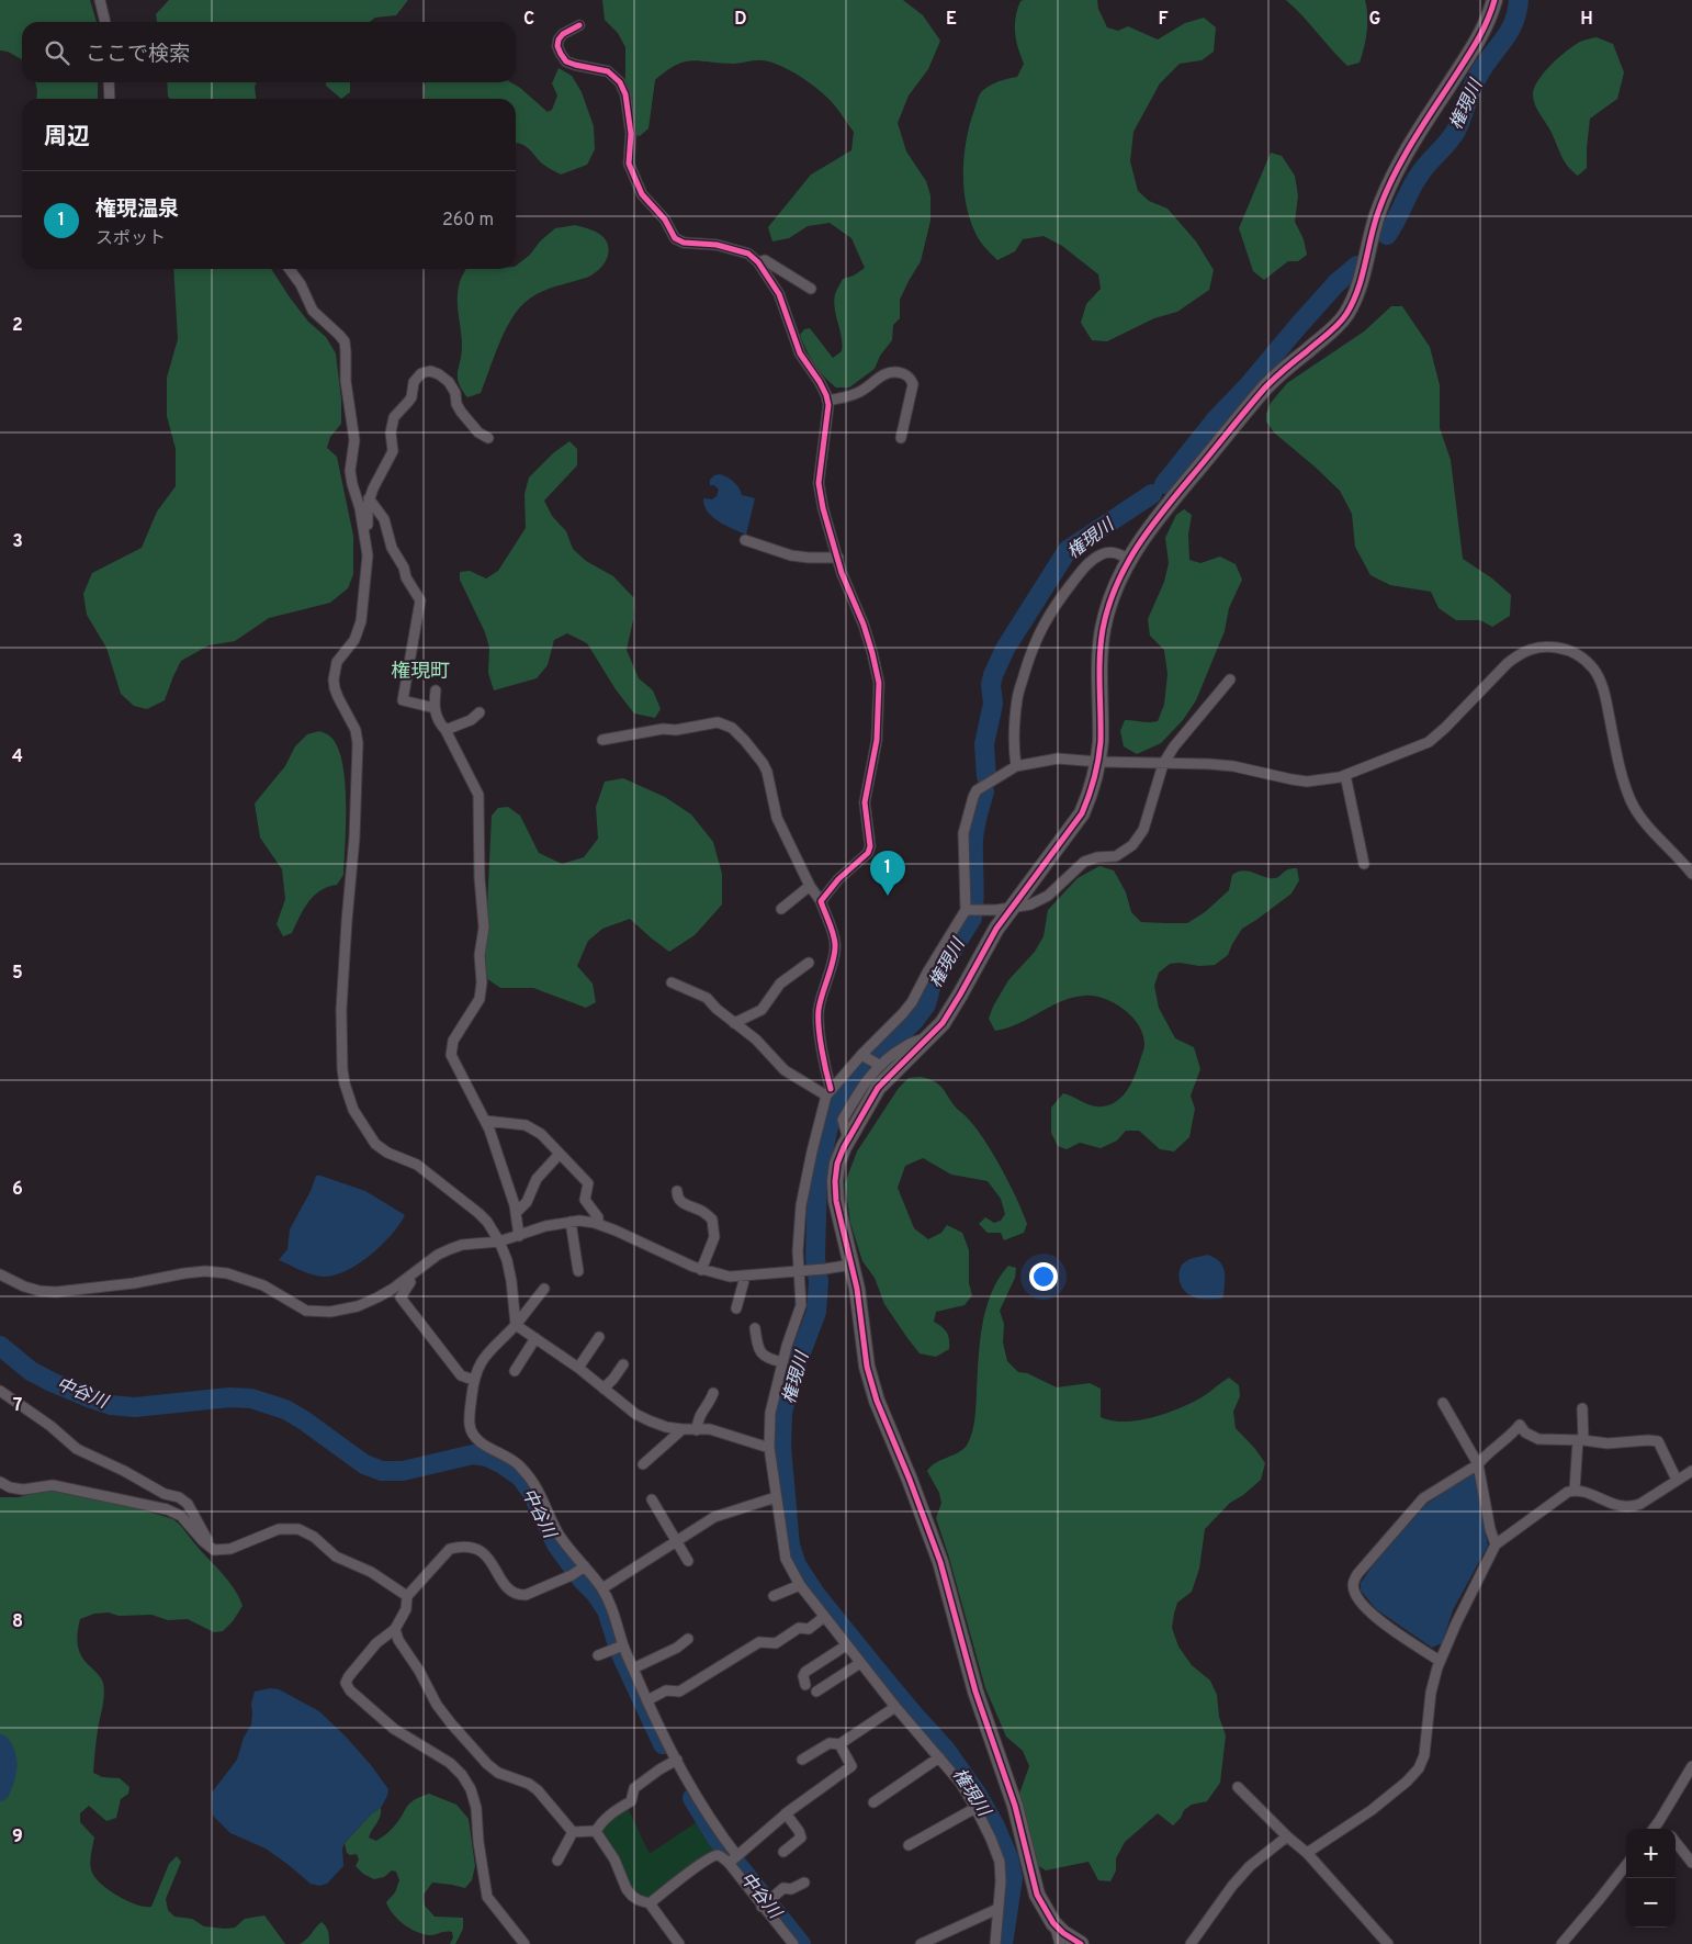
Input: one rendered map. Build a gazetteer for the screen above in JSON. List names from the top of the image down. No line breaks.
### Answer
{"districts":["権現町"],"water":["権現川","中谷川"],"page":{"search":"ここで検索","heading":"周辺","list":[{"mark":"1","name":"権現温泉","note":"スポット","value":"260 m"}],"pins":"1","map_buttons":["+","−"]},"grid":{"columns":["C","D","E","F","G","H"],"rows":["2","3","4","5","6","7","8","9"]}}
